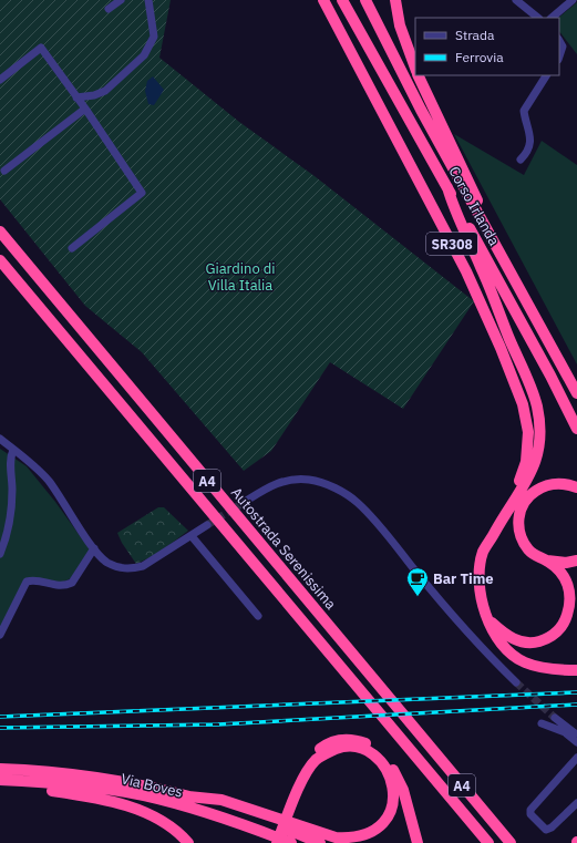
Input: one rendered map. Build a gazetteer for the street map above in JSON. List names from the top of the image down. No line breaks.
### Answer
{"streets":{"highway":["Corso Irlanda","SR308","A4","Autostrada Serenissima","Via Boves"]},"crossings":[["Corso Irlanda","SR308"]],"parks":["Giardino di Villa Italia"],"places":{"cafe":["Bar Time"]},"legend":["Strada","Ferrovia"]}
